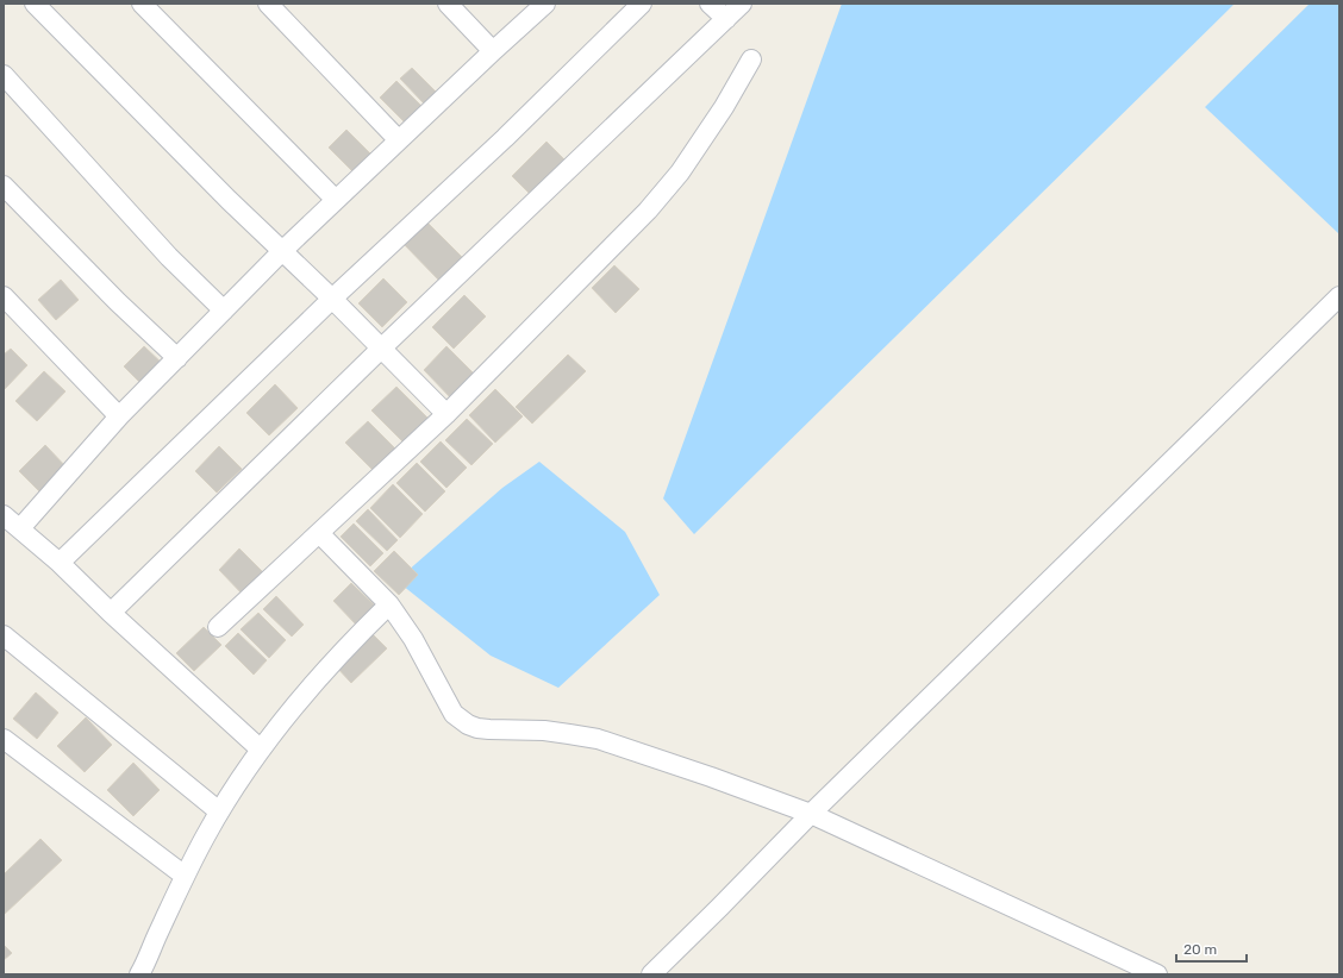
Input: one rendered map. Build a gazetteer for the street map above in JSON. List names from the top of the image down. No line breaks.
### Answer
{"scale_bar":"20 m"}
